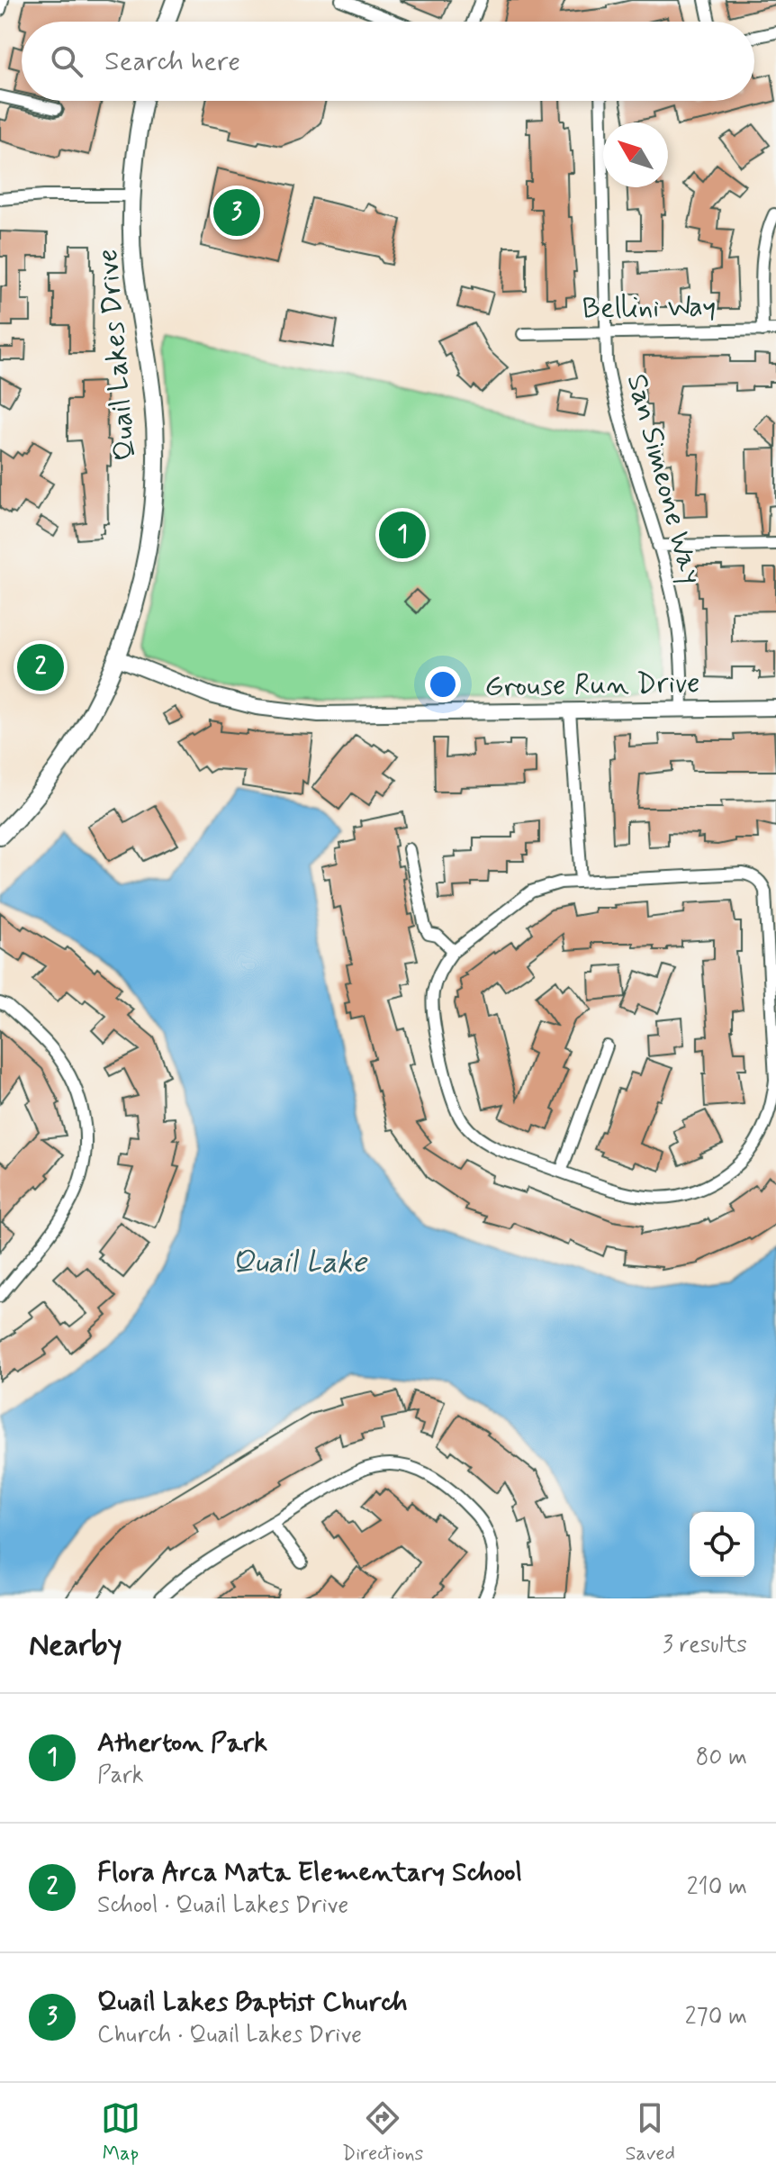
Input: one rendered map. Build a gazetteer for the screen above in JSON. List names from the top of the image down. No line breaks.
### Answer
{"streets":{"main road":["Quail Lakes Drive"],"street":["Bellini Way","San Simeone Way","Grouse Run Drive"]},"crossings":[["Bellini Way","San Simeone Way"],["Quail Lakes Drive","Grouse Run Drive"],["San Simeone Way","Grouse Run Drive"]],"water":["Quail Lake"],"north":"top left","page":{"search":"Search here","pins":["3","1","2"],"heading":["Nearby","3 results"],"list":[{"mark":"1","name":"Atherton Park","note":"Park","value":"80 m"},{"mark":"2","name":"Flora Arca Mata Elementary School","note":"School · Quail Lakes Drive","value":"210 m"},{"mark":"3","name":"Quail Lakes Baptist Church","note":"Church · Quail Lakes Drive","value":"270 m"}],"nav":["Map","Directions","Saved"]}}
